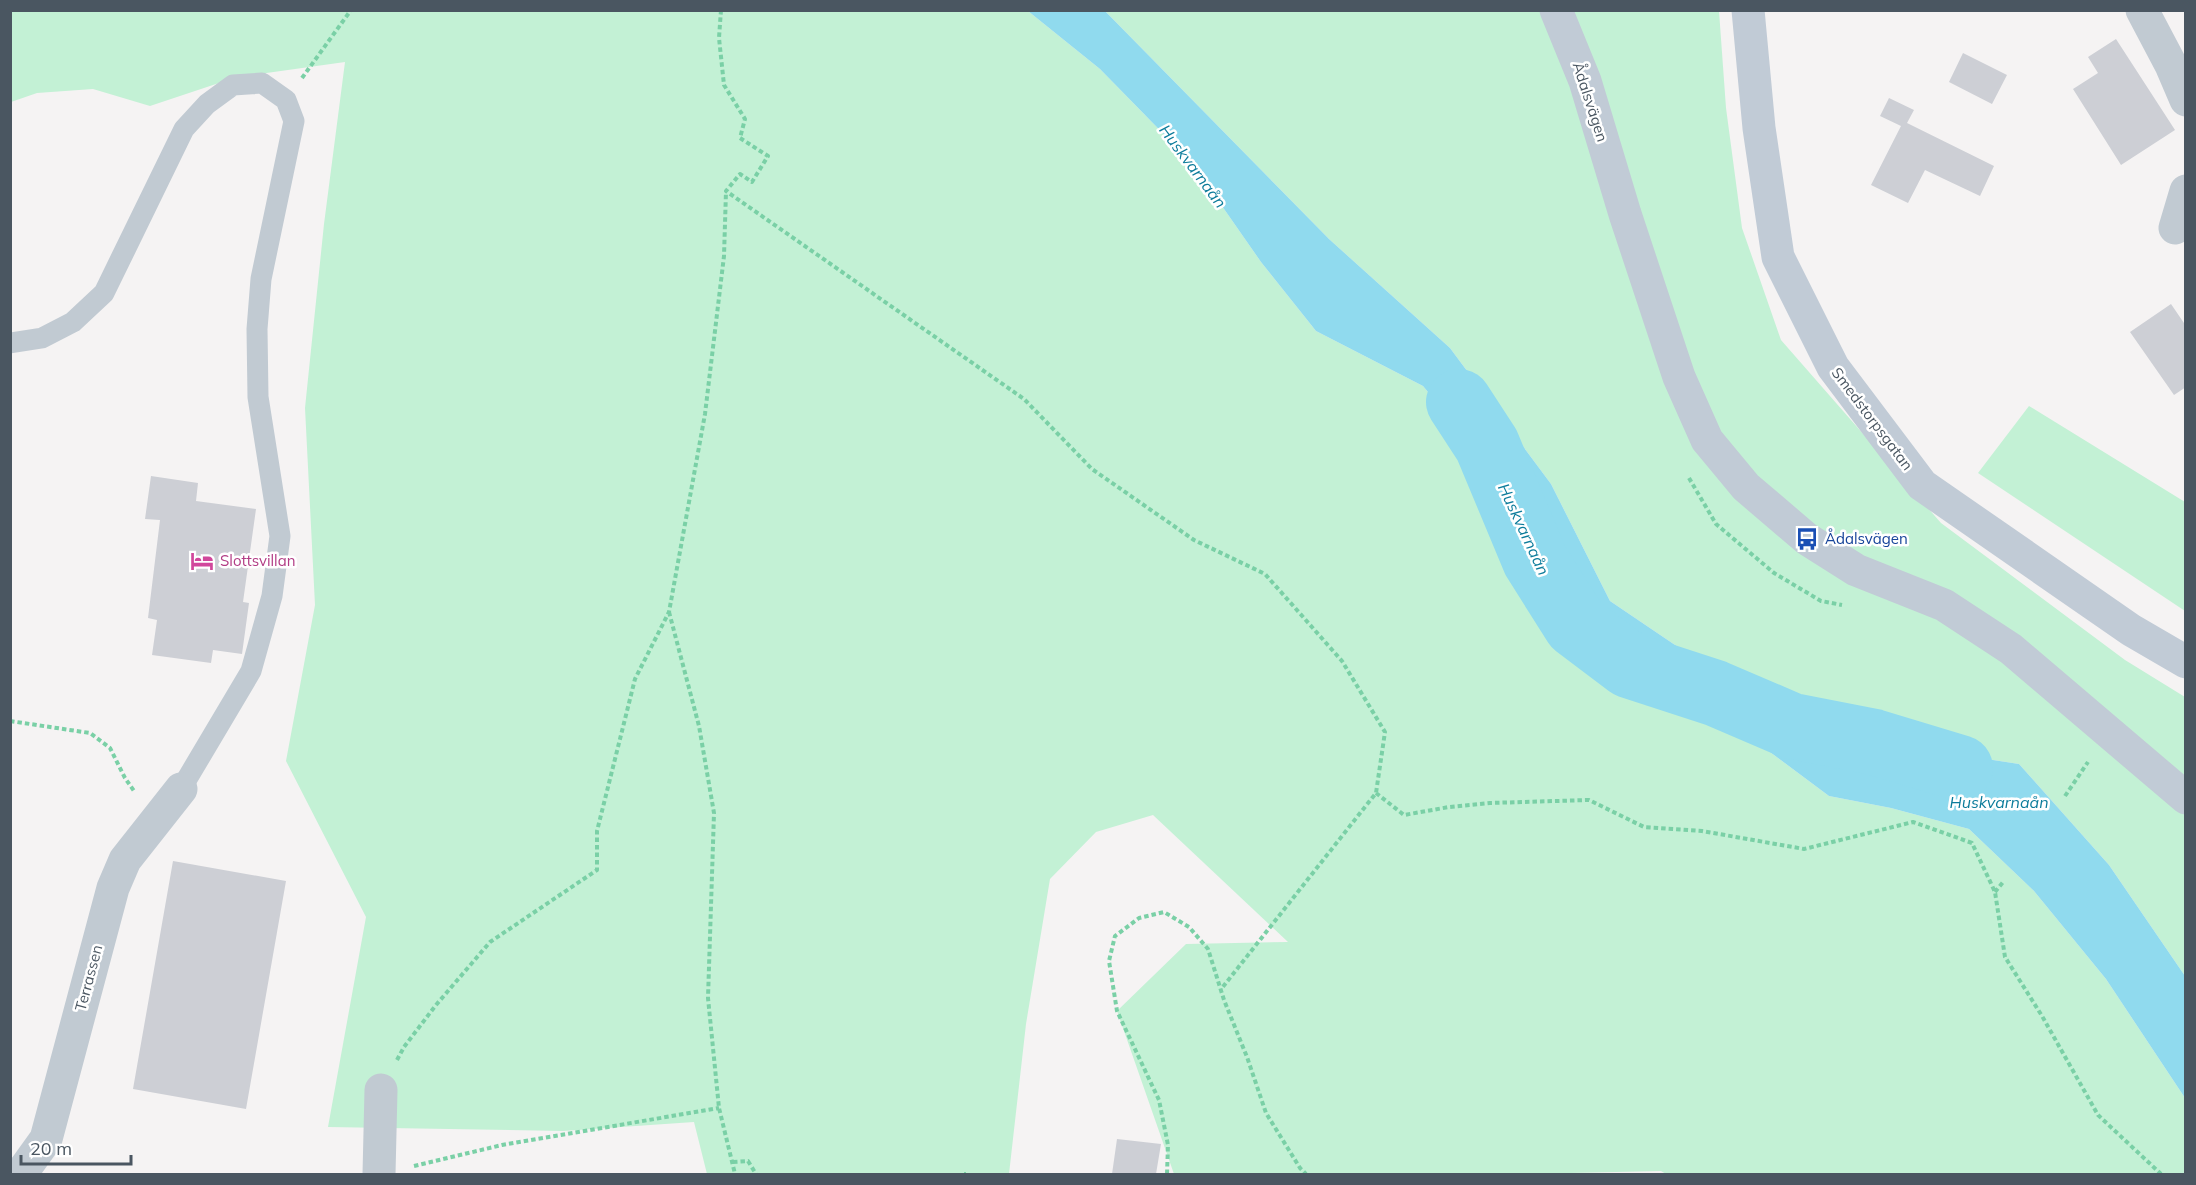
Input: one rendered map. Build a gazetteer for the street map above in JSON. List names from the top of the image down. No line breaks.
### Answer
{"streets":{"main road":["Ådalsvägen","Smedstorpsgatan"],"street":["Terrassen"]},"water":["Huskvarnaån"],"places":{"bus stop":["Ådalsvägen"],"hotel":["Slottsvillan"]},"scale_bar":"20 m"}
